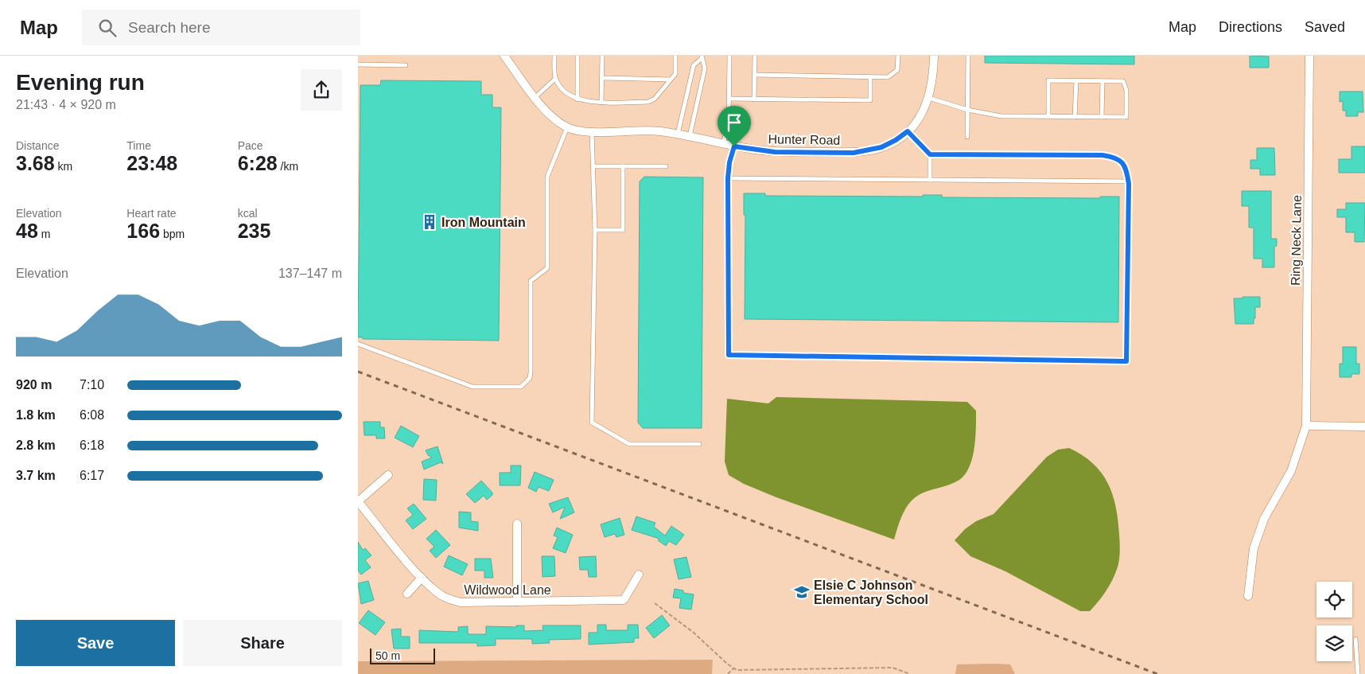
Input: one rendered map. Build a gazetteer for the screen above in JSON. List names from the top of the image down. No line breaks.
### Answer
{"streets":{"street":["Hunter Road","Ring Neck Lane","Wildwood Lane"]},"places":{"building":["Iron Mountain"],"school or university":["Elsie C Johnson Elementary School"]},"scale_bar":"50 m","page":{"header":"Map","search":"Search here","nav":["Map","Directions","Saved"],"heading":["Evening run","21:43 · 4 × 920 m"],"stats":[["Distance","3.68 km"],["Time","23:48"],["Pace","6:28 /km"],["Elevation","48 m"],["Heart rate","166 bpm"],["kcal","235"]],"chart":["Elevation","137–147 m"],"list":[{"name":"920 m","note":"7:10"},{"name":"1.8 km","note":"6:08"},{"name":"2.8 km","note":"6:18"},{"name":"3.7 km","note":"6:17"}],"buttons":["Save","Share"],"scale":"50 m"}}
